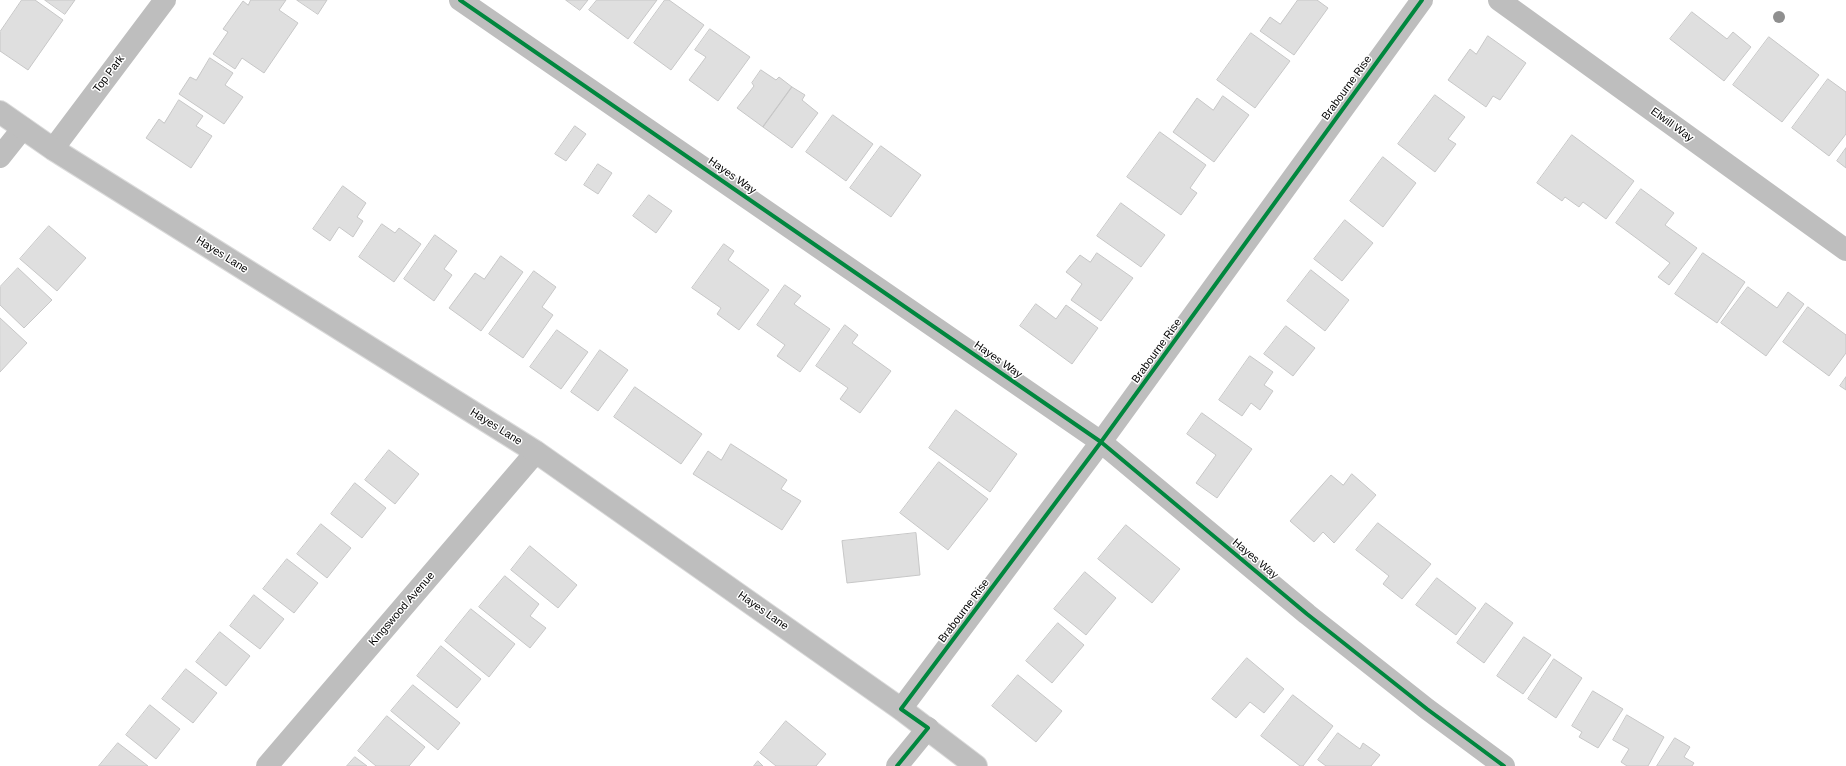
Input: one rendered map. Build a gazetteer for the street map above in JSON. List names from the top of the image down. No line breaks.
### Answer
{"streets":{"street":["Top Park","Brabourne Rise","Elwill Way","Hayes Way","Hayes Lane","Kingswood Avenue"]},"crossings":[["Top Park","Hayes Lane"],["Brabourne Rise","Hayes Way"],["Brabourne Rise","Hayes Lane"],["Hayes Lane","Kingswood Avenue"]]}
